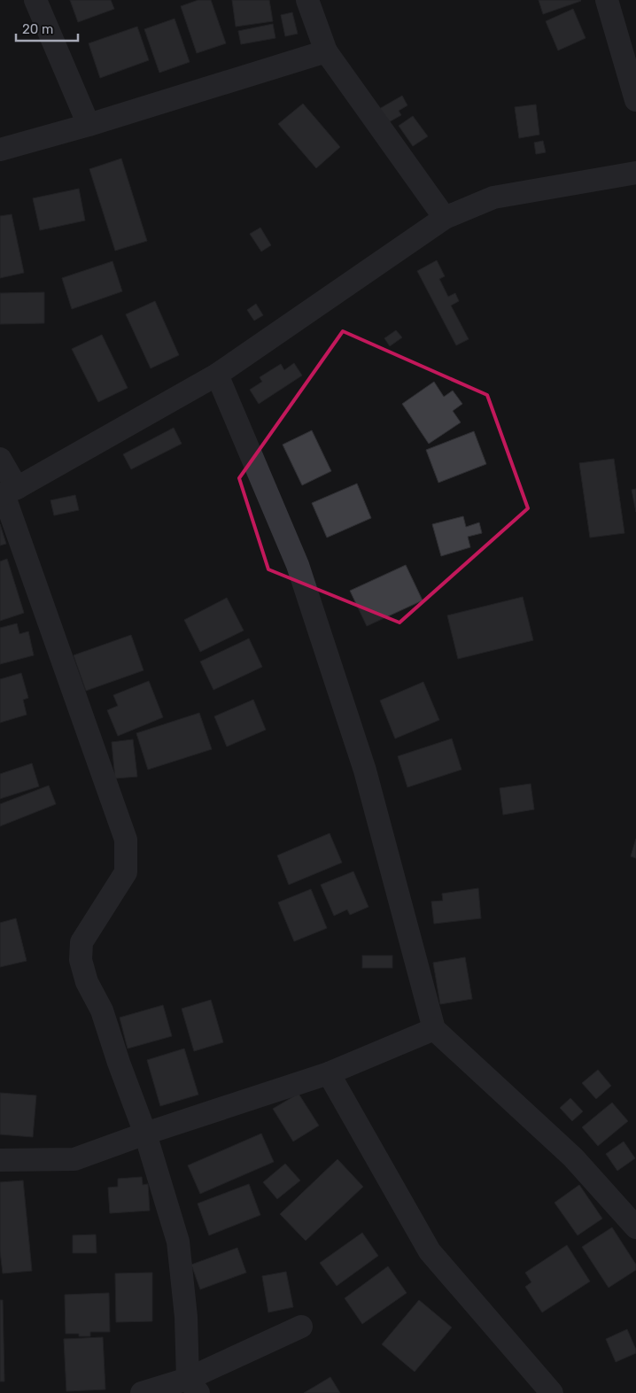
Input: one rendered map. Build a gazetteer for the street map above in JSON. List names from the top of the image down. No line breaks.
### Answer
{"scale_bar":"20 m"}
